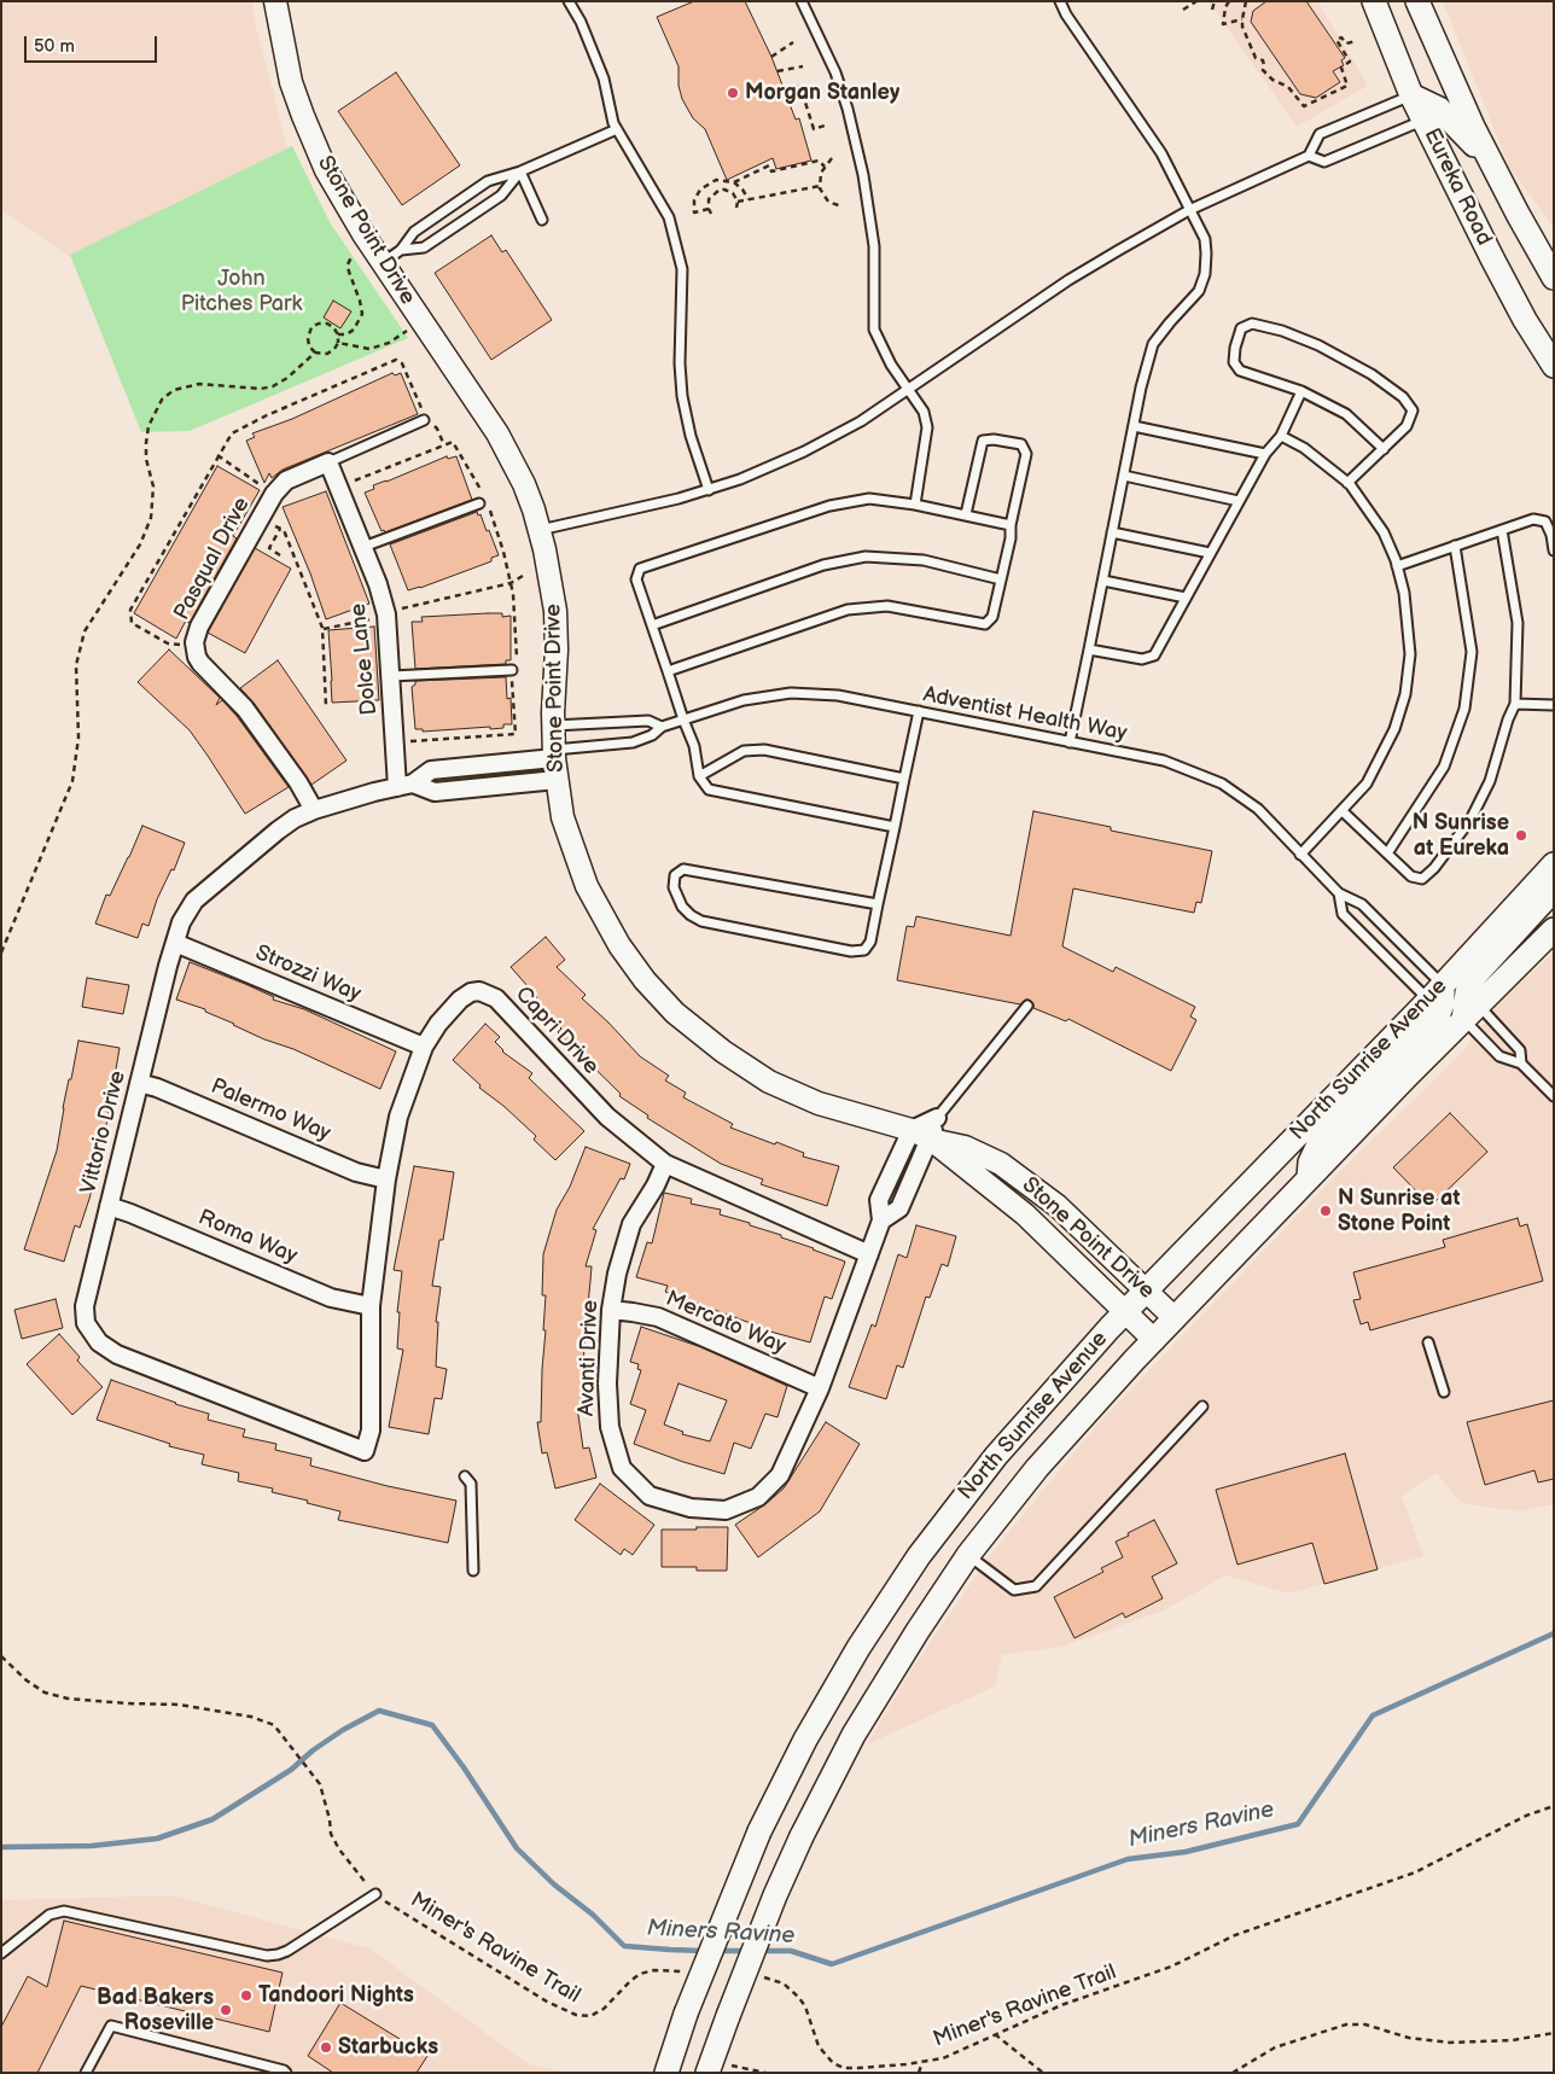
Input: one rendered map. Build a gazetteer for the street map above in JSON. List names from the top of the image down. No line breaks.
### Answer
{"streets":{"main road":["Eureka Road","North Sunrise Avenue"],"street":["Stone Point Drive","Pasqual Drive","Dolce Lane","Strozzi Way","Capri Drive","Palermo Way","Vittorio Drive","Roma Way","Mercato Way","Avanti Drive"],"lane":["Adventist Health Way"],"path":["Miner's Ravine Trail"]},"crossings":[["Stone Point Drive","Adventist Health Way"],["Stone Point Drive","North Sunrise Avenue"],["Stone Point Drive","Vittorio Drive"],["Stone Point Drive","Avanti Drive"],["Pasqual Drive","Dolce Lane"],["Pasqual Drive","Vittorio Drive"],["Dolce Lane","Vittorio Drive"],["Adventist Health Way","North Sunrise Avenue"],["Adventist Health Way","Vittorio Drive"],["Strozzi Way","Capri Drive"],["Strozzi Way","Vittorio Drive"],["Capri Drive","Palermo Way"],["Capri Drive","Vittorio Drive"],["Capri Drive","Roma Way"],["Capri Drive","Avanti Drive"],["Palermo Way","Vittorio Drive"],["Vittorio Drive","Roma Way"],["Mercato Way","Avanti Drive"]],"water":["Miners Ravine"],"parks":["John Pitches Park"],"places":["Morgan Stanley","N Sunrise at Eureka","N Sunrise at Stone Point","Tandoori Nights","Bad Bakers Roseville","Starbucks"],"scale_bar":"50 m"}
